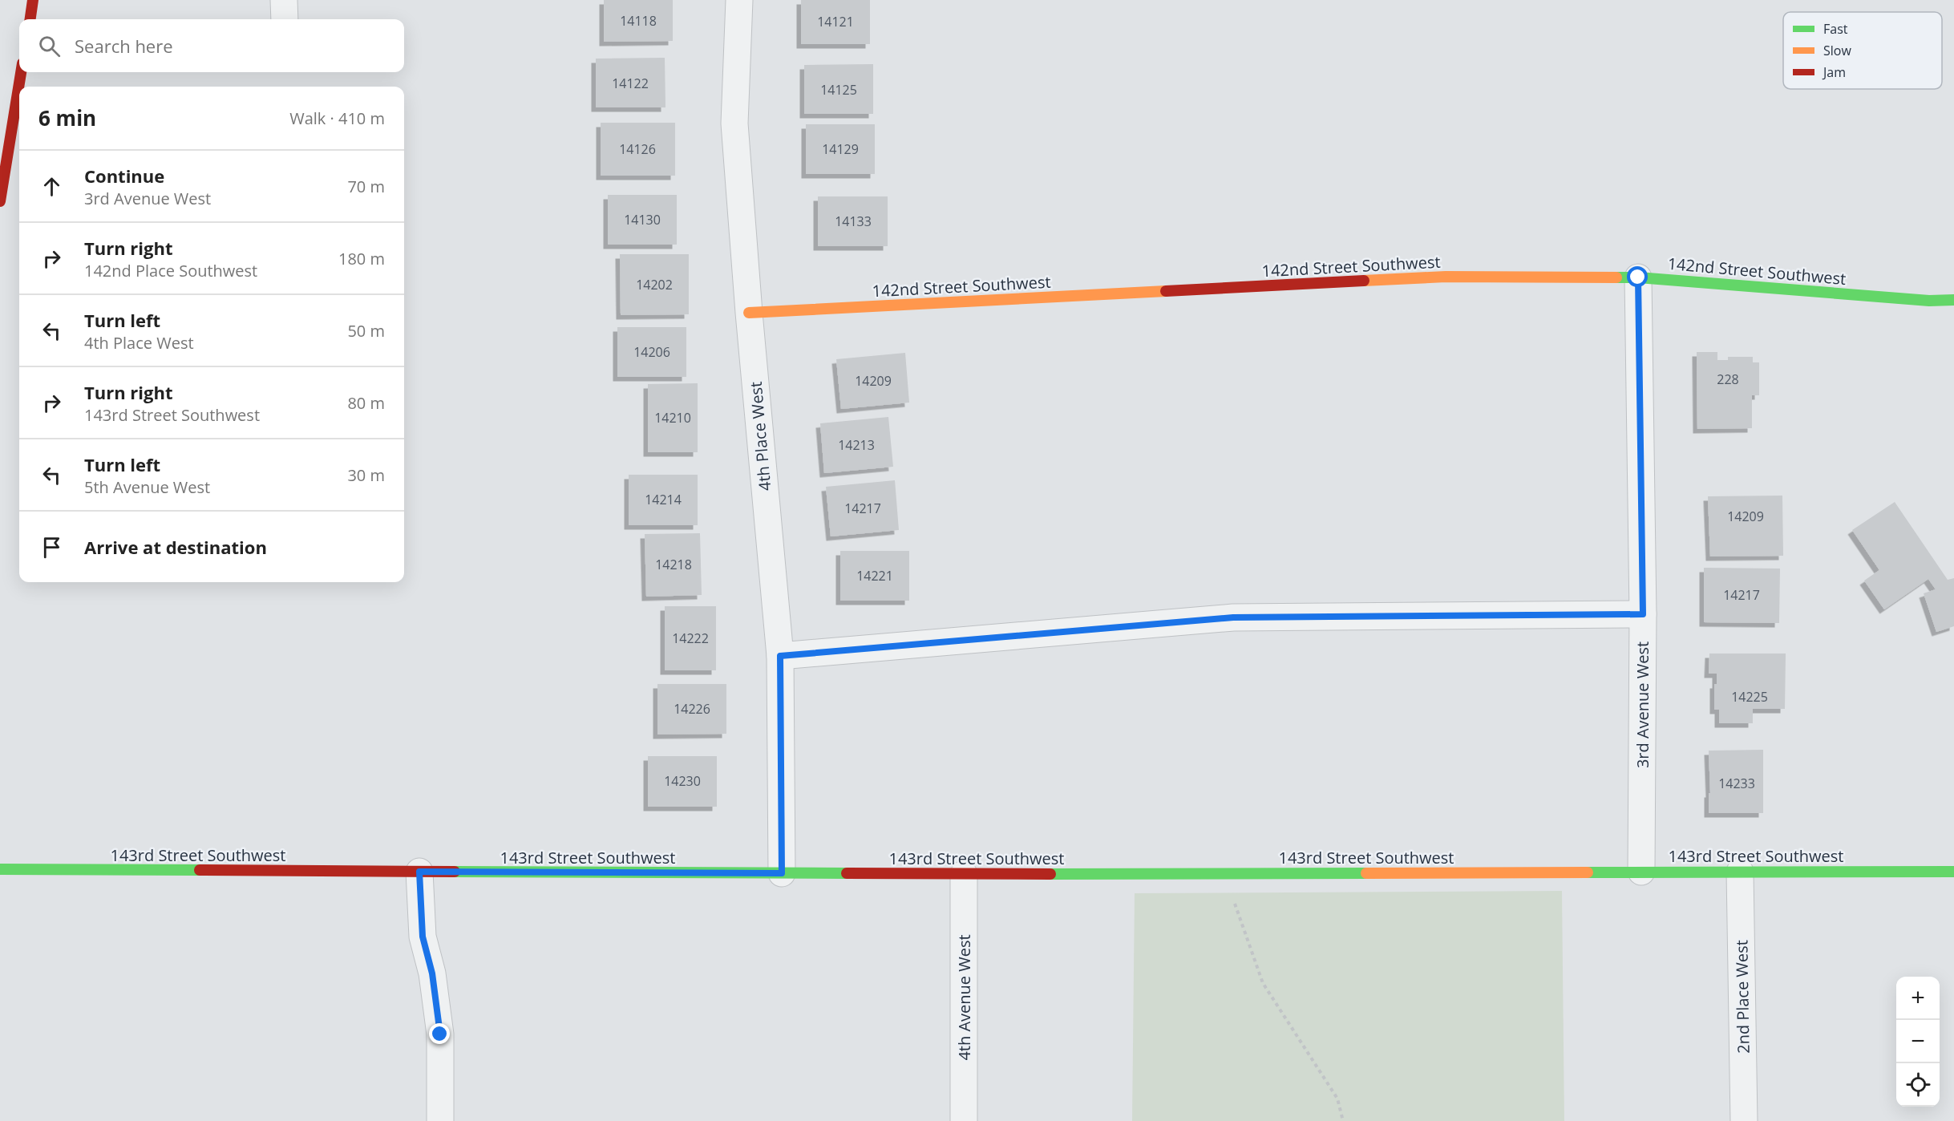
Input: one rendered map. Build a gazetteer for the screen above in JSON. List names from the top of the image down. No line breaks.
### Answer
{"streets":{"street":["142nd Street Southwest","4th Place West","3rd Avenue West","143rd Street Southwest","2nd Place West","4th Avenue West"]},"crossings":[["142nd Street Southwest","4th Place West"],["142nd Street Southwest","3rd Avenue West"],["4th Place West","143rd Street Southwest"],["3rd Avenue West","143rd Street Southwest"],["143rd Street Southwest","2nd Place West"],["143rd Street Southwest","4th Avenue West"]],"house_numbers":["14118","14121","14122","14125","14126","14129","14130","14133","14202","14206","228","14209","14210","14213","14214","14217","14209","14218","14221","14217","14222","14225","14226","14230","14233"],"legend":["Fast","Slow","Jam"],"page":{"search":"Search here","heading":["6 min","Walk · 410 m"],"list":[["Continue","3rd Avenue West","70 m"],["Turn right","142nd Place Southwest","180 m"],["Turn left","4th Place West","50 m"],["Turn right","143rd Street Southwest","80 m"],["Turn left","5th Avenue West","30 m"],"Arrive at destination"],"map_buttons":["+","−"]}}
